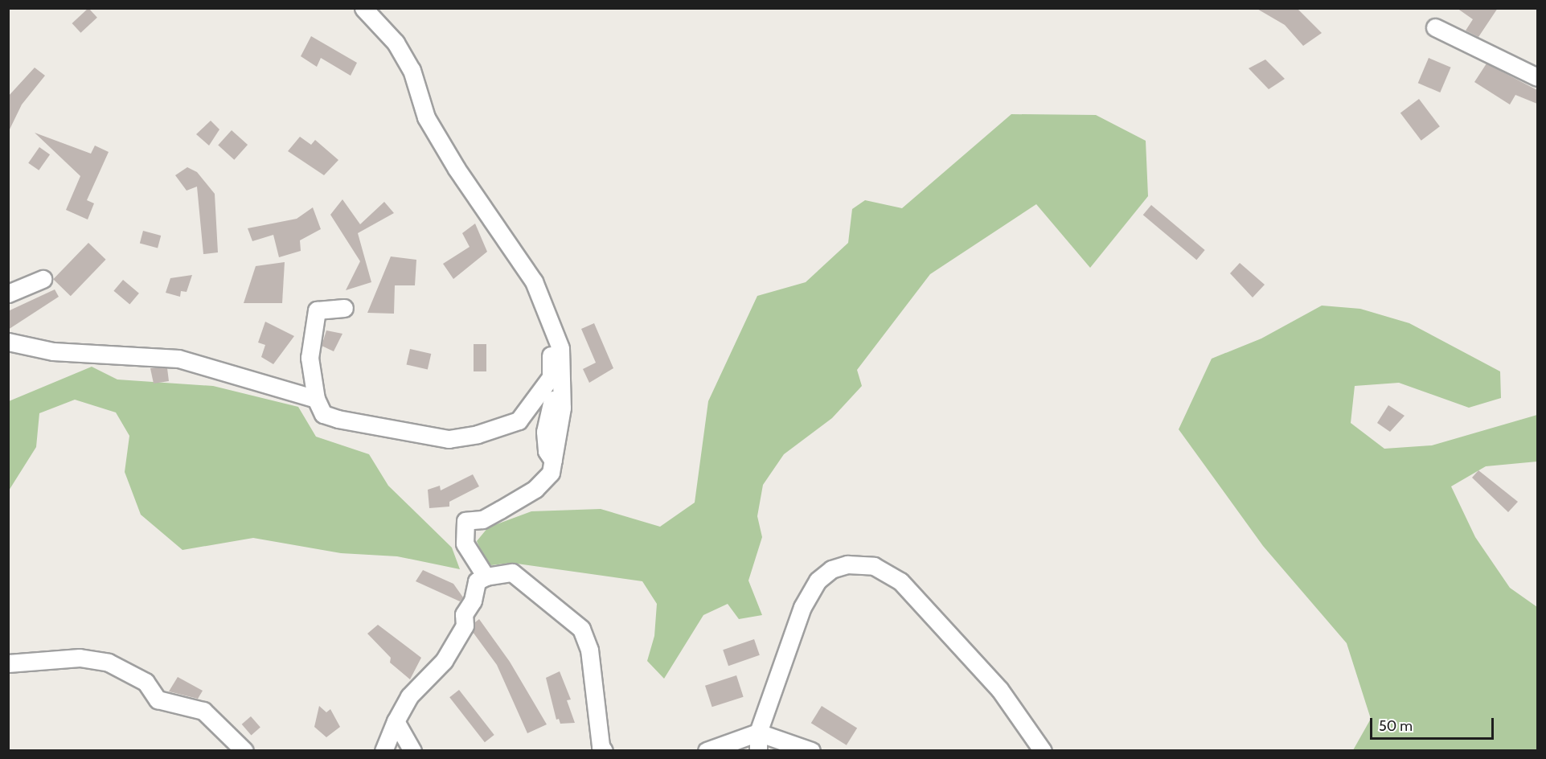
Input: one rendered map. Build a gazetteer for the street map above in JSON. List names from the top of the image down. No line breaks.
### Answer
{"scale_bar":"50 m"}
